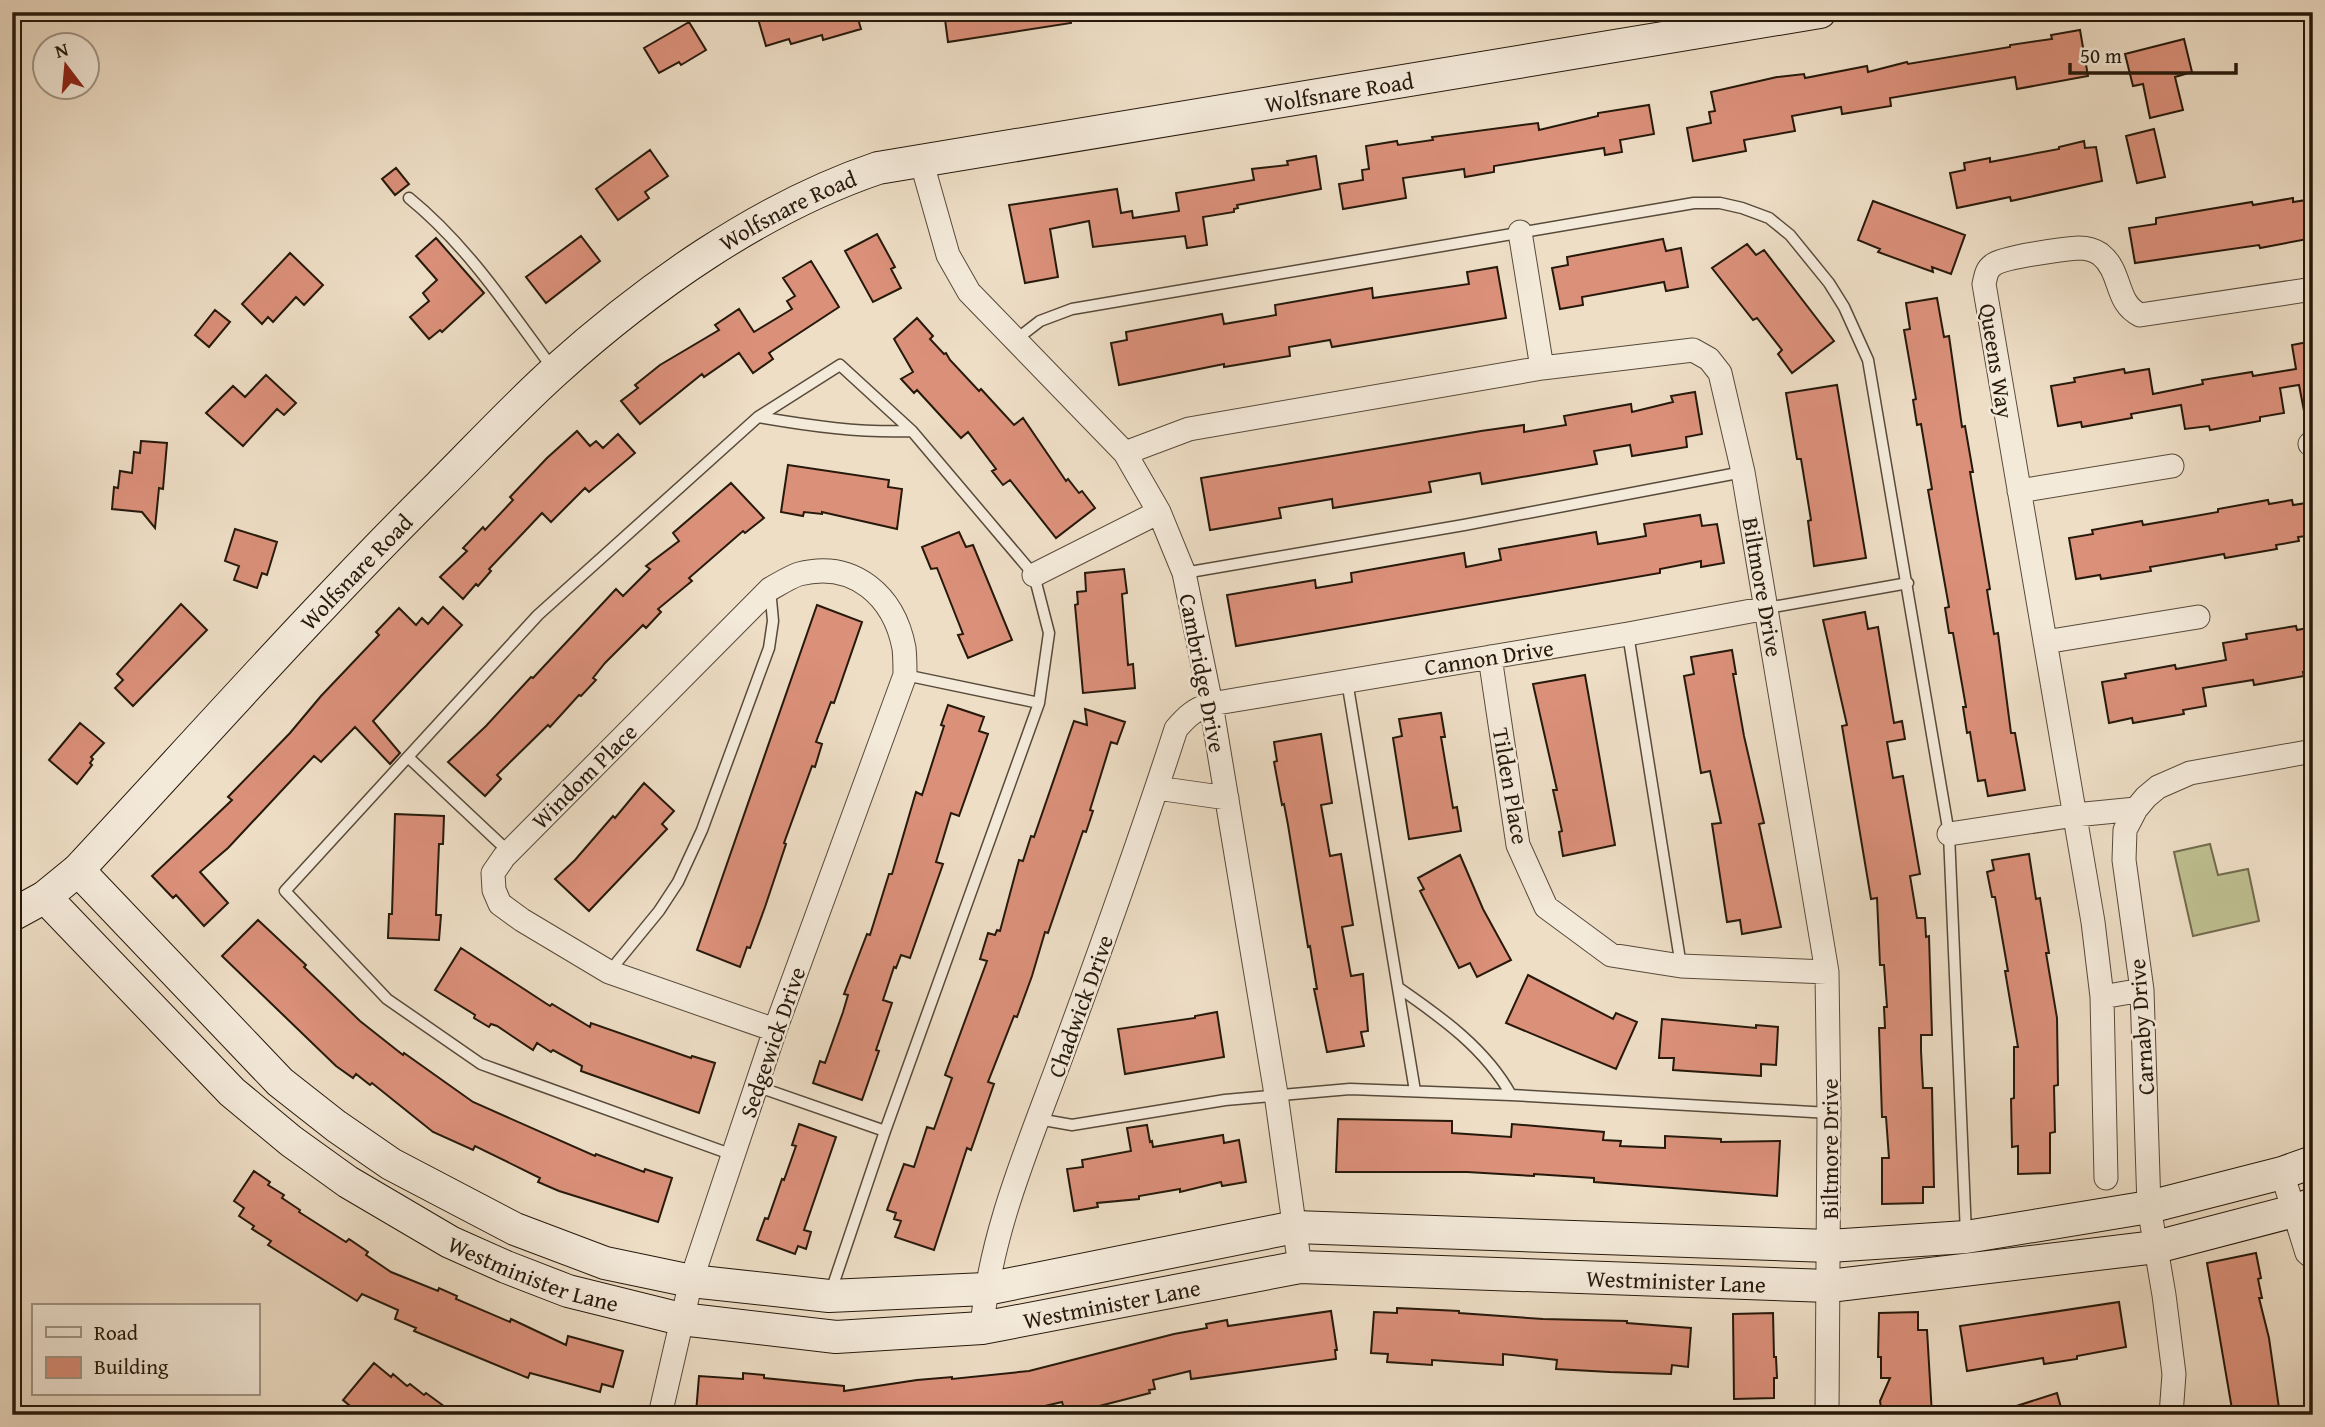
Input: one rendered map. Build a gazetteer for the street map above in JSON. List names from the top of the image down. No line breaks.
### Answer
{"streets":{"street":["Wolfsnare Road","Queens Way","Biltmore Drive","Cannon Drive","Cambridge Drive","Windom Place","Tilden Place","Chadwick Drive","Carnaby Drive","Sedgewick Drive","Westminister Lane"]},"crossings":[["Wolfsnare Road","Cambridge Drive"],["Wolfsnare Road","Westminister Lane"],["Biltmore Drive","Cannon Drive"],["Biltmore Drive","Cambridge Drive"],["Biltmore Drive","Tilden Place"],["Biltmore Drive","Westminister Lane"],["Cannon Drive","Cambridge Drive"],["Cannon Drive","Tilden Place"],["Cannon Drive","Chadwick Drive"],["Cambridge Drive","Chadwick Drive"],["Cambridge Drive","Westminister Lane"],["Windom Place","Sedgewick Drive"],["Chadwick Drive","Westminister Lane"],["Carnaby Drive","Westminister Lane"],["Sedgewick Drive","Westminister Lane"]],"legend":["Road","Building"],"scale_bar":"50 m","north":"top"}
